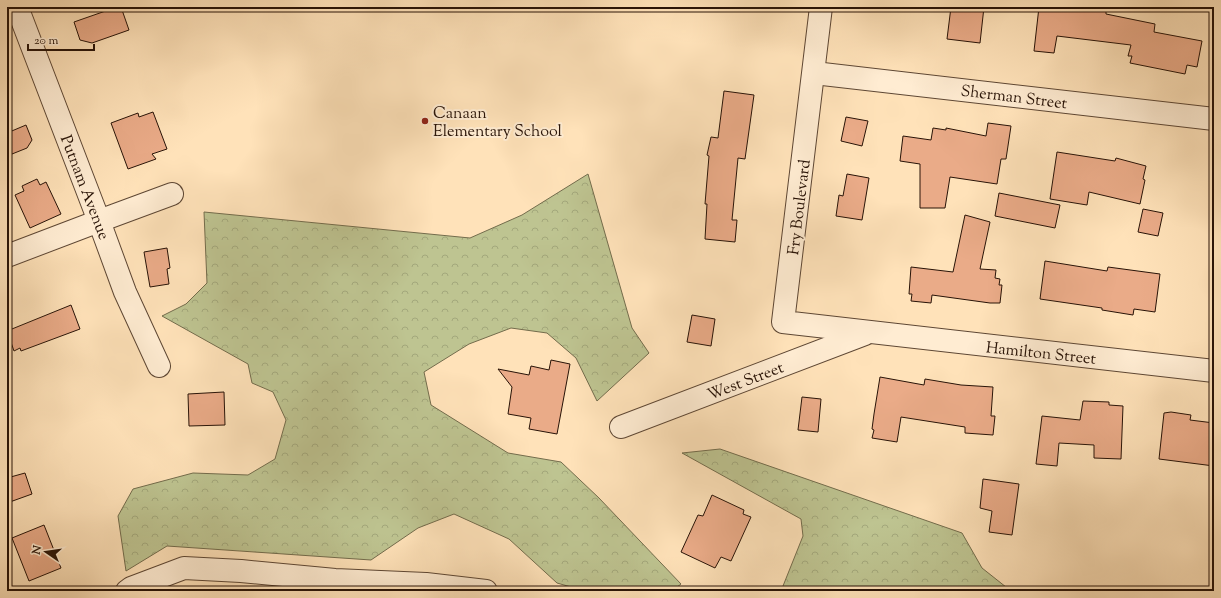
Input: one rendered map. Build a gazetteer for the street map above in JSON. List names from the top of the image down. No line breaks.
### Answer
{"streets":{"street":["Sherman Street","Putnam Avenue","Fry Boulevard","Hamilton Street","West Street"]},"crossings":[["Sherman Street","Fry Boulevard"],["Fry Boulevard","Hamilton Street"],["Fry Boulevard","West Street"],["Hamilton Street","West Street"]],"places":["Canaan Elementary School"],"scale_bar":"20 m","north":"left"}
